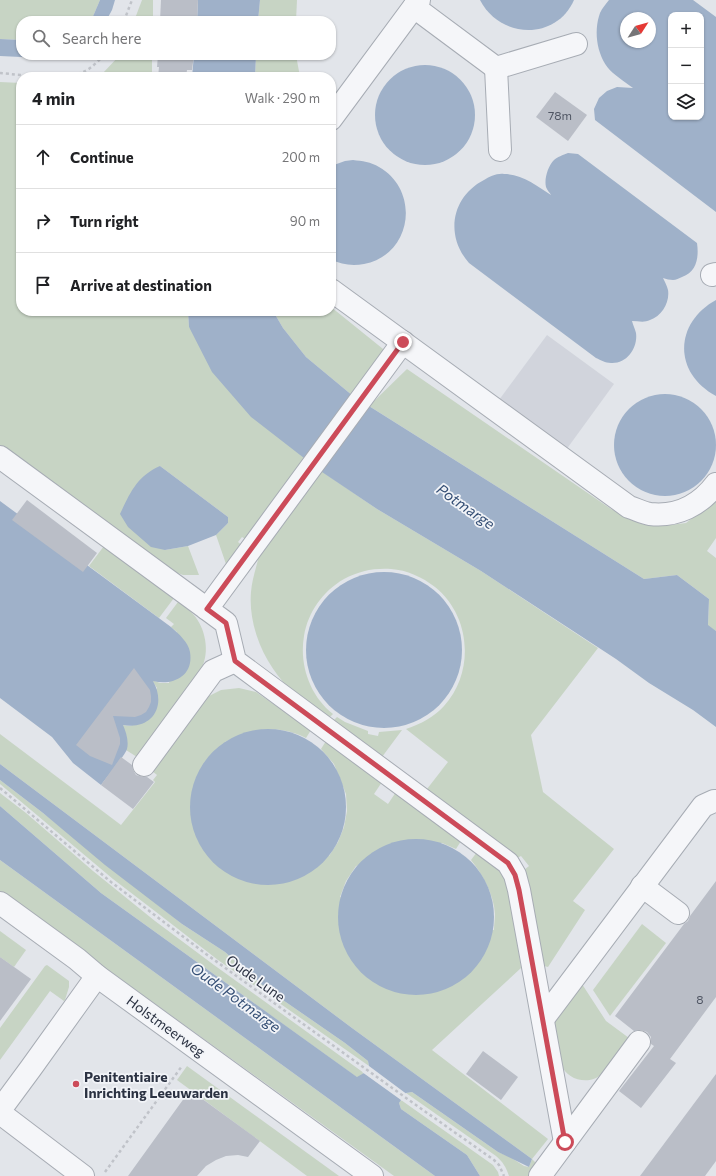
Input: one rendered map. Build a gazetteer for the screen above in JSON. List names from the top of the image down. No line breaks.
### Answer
{"streets":{"street":["Holstmeerweg"],"path":["Oude Lune"]},"water":["Potmarge","Oude Potmarge"],"places":["Penitentiaire Inrichting Leeuwarden"],"house_numbers":["78m","8"],"north":"top right","page":{"map_buttons":["+","−"],"search":"Search here","heading":["4 min","Walk · 290 m"],"list":[["Continue","200 m"],["Turn right","90 m"],"Arrive at destination"]}}
